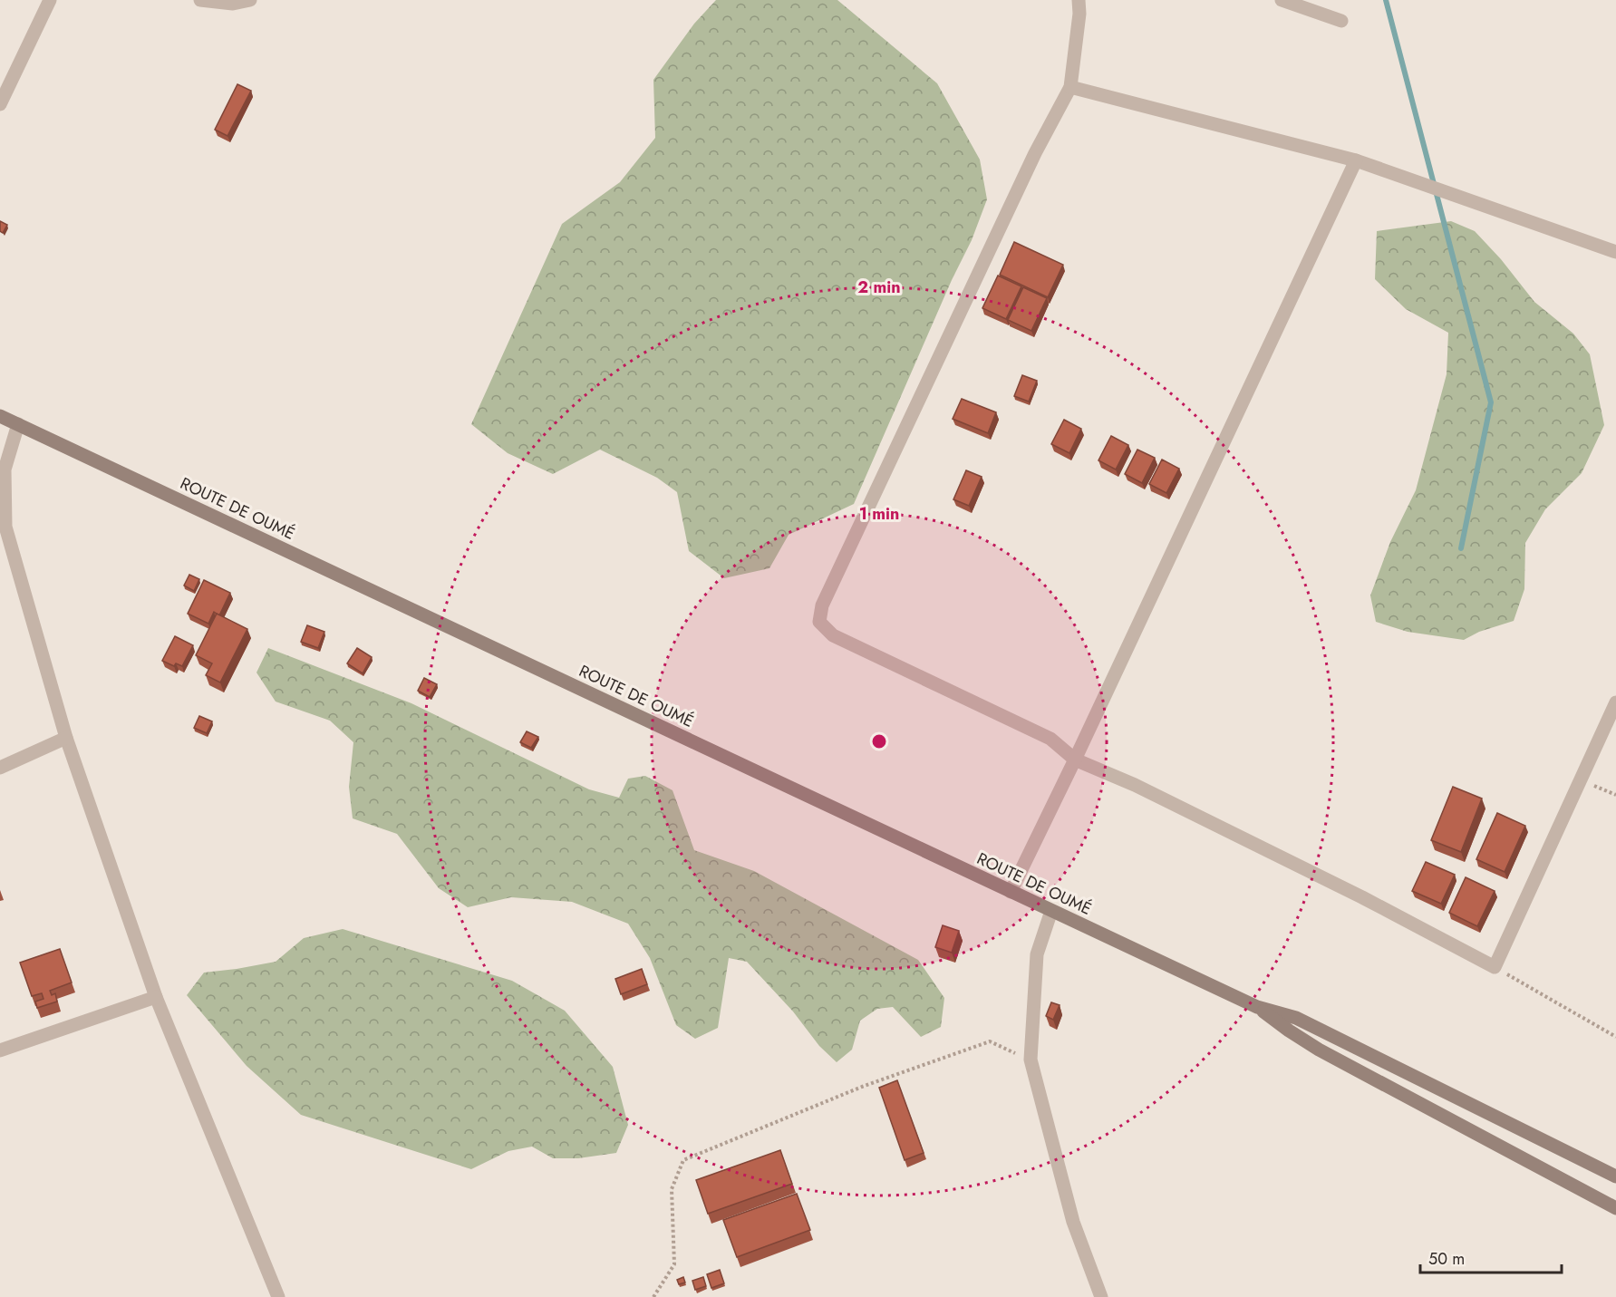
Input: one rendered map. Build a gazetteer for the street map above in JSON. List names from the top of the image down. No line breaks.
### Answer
{"streets":{"main road":["ROUTE DE OUMÉ"]},"scale_bar":"50 m","rings":["2 min","1 min"]}
